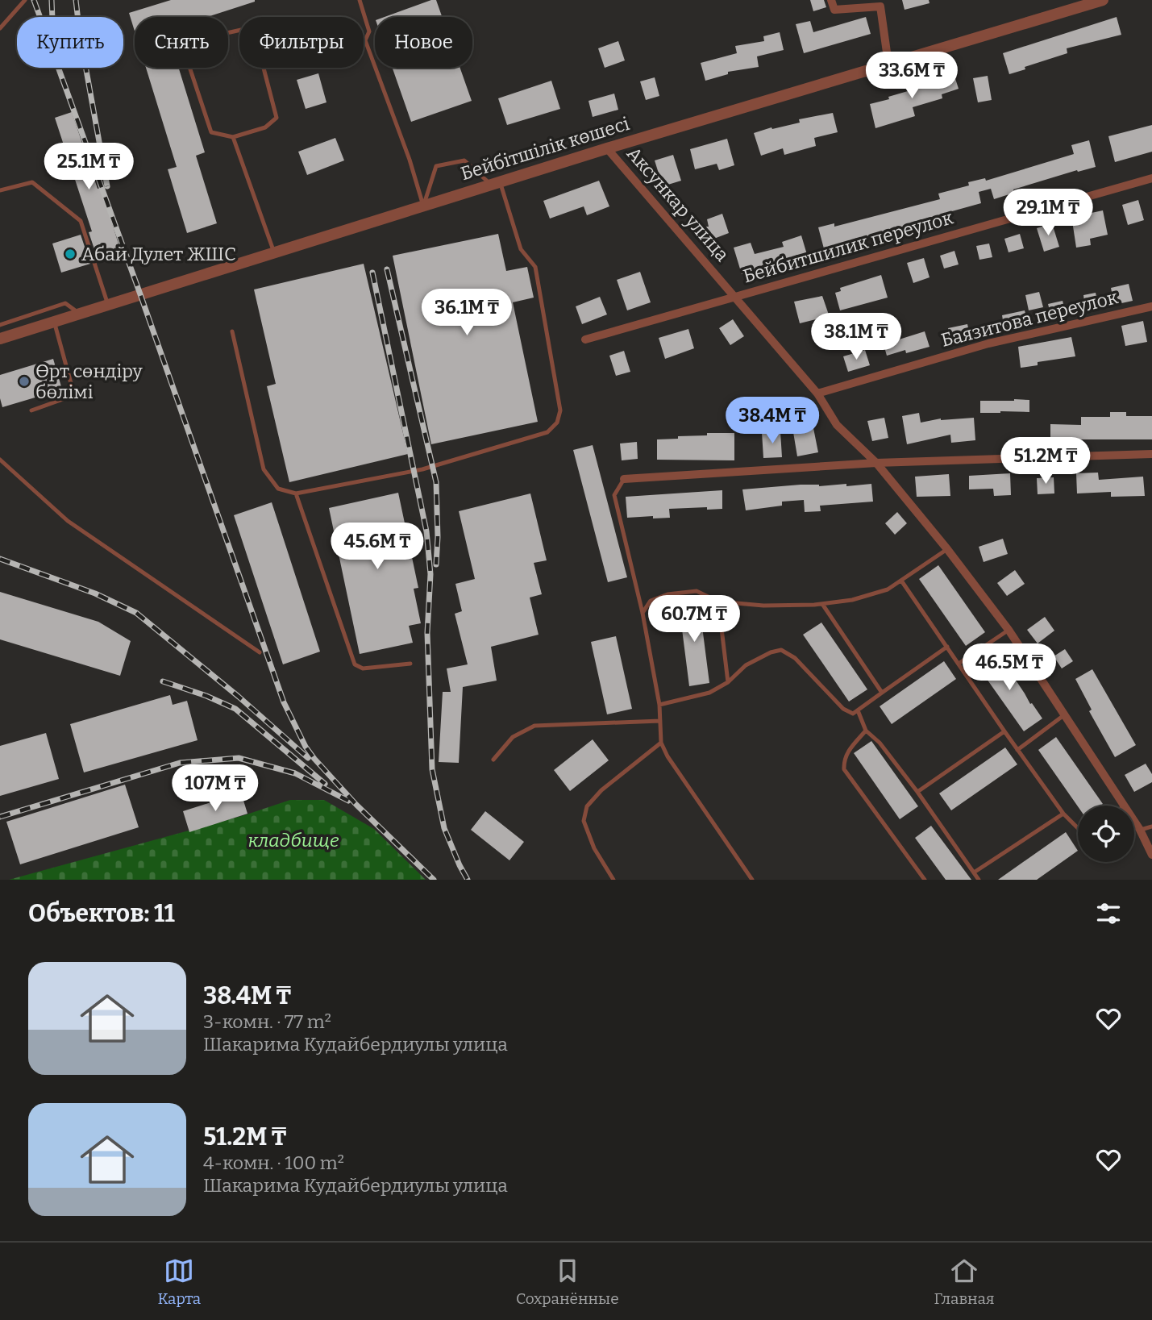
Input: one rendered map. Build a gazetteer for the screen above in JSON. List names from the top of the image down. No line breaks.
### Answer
{"streets":{"street":["Бейбітшілік көшесі","Аксункар улица","Бейбитшилик переулок","Баязитова переулок"]},"crossings":[["Бейбітшілік көшесі","Аксункар улица"],["Аксункар улица","Бейбитшилик переулок"],["Аксункар улица","Баязитова переулок"]],"parks":["кладбище"],"places":["Абай Дулет ЖШС","Өрт сөндіру бөлімі"],"page":{"chip":["Купить","Снять","Фильтры","Новое"],"price":["33.6M ₸","25.1M ₸","29.1M ₸","36.1M ₸","38.1M ₸","38.4M ₸","51.2M ₸","45.6M ₸","60.7M ₸","46.5M ₸","107M ₸"],"heading":"Объектов: 11","list":[{"name":"38.4M ₸","note":"3-комн. · 77 m² · Шакарима Кудайбердиулы улица"},{"name":"51.2M ₸","note":"4-комн. · 100 m² · Шакарима Кудайбердиулы улица"}],"tabs":["Карта","Сохранённые","Главная"]}}
